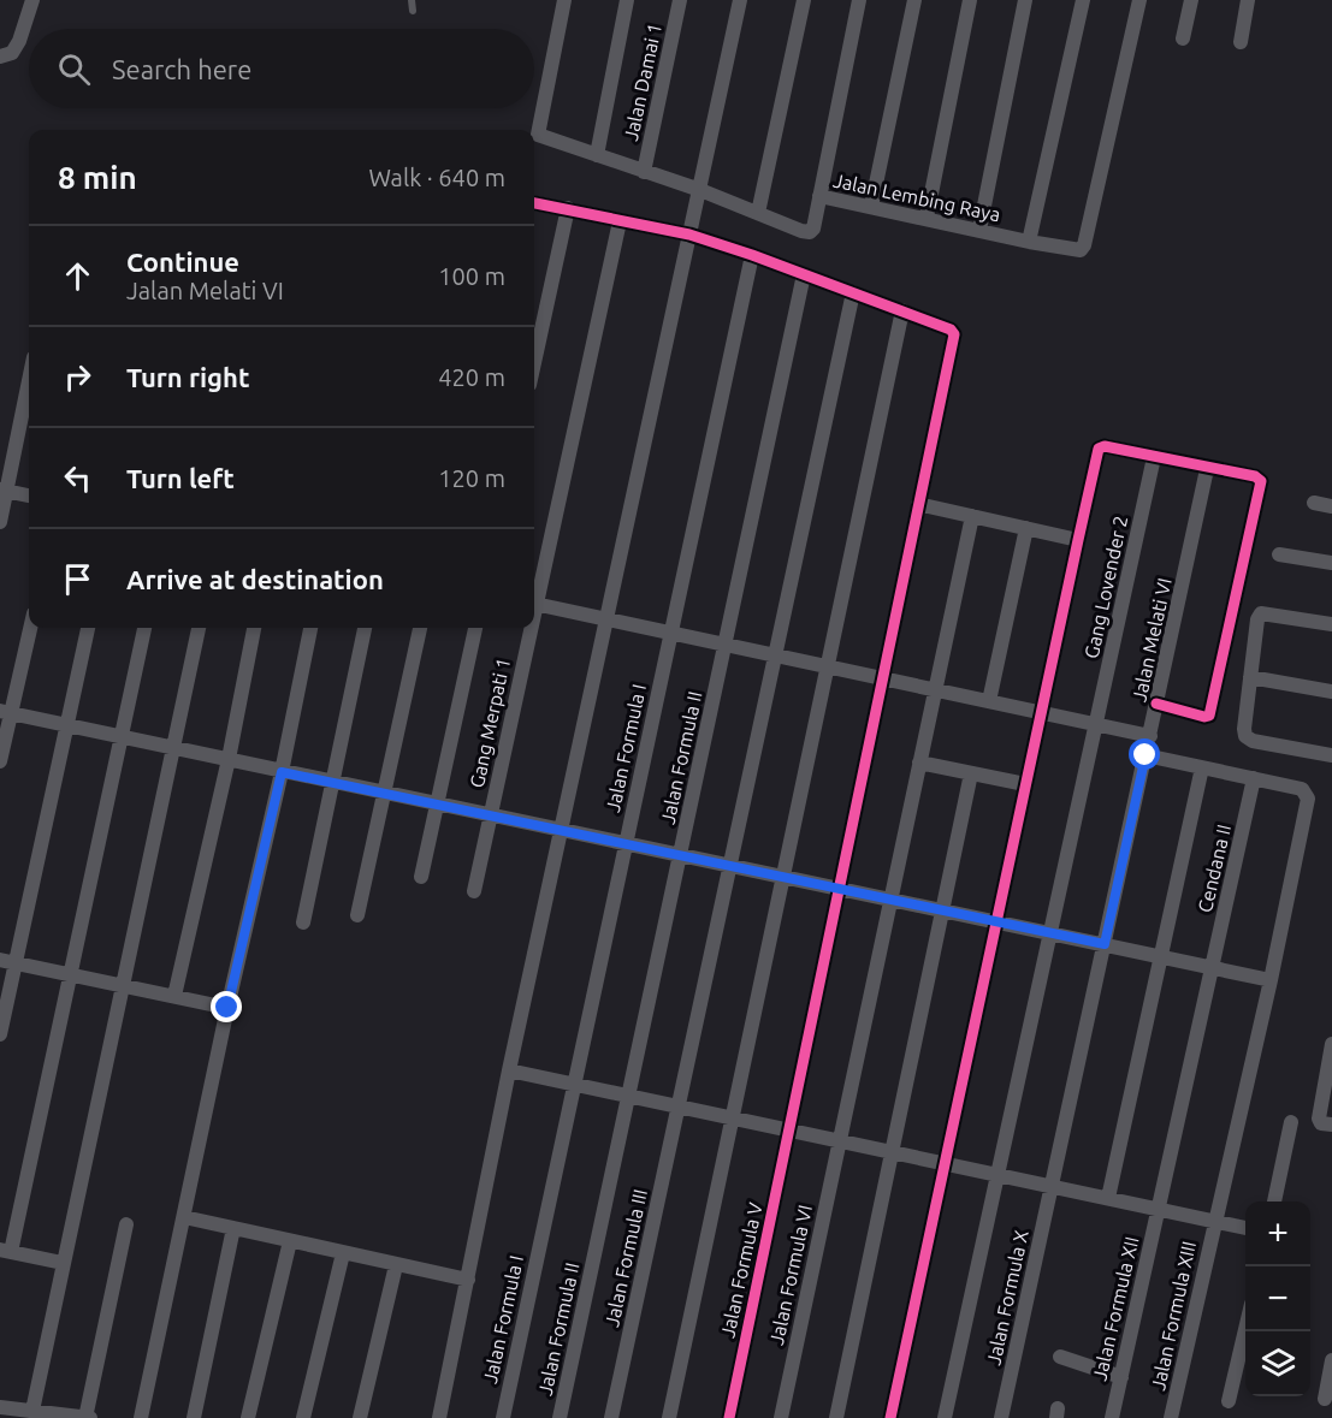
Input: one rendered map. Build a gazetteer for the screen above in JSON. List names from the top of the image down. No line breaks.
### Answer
{"streets":{"street":["Jalan Damai 1","Jalan Lembing Raya","Gang Lovender 2","Jalan Melati VI","Gang Merpati 1","Jalan Formula I","Jalan Formula II","Cendana II","Jalan Formula III","Jalan Formula V","Jalan Formula VI","Jalan Formula X","Jalan Formula XII","Jalan Formula XIII"]},"crossings":[["Jalan Damai 1","Jalan Lembing Raya"],["Jalan Melati VI","Jalan Formula X"],["Jalan Melati VI","Jalan Formula XIII"],["Cendana II","Jalan Formula XII"],["Cendana II","Jalan Formula XIII"]],"page":{"search":"Search here","heading":["8 min","Walk · 640 m"],"list":[["Continue","Jalan Melati VI","100 m"],["Turn right","420 m"],["Turn left","120 m"],"Arrive at destination"],"map_buttons":["+","−"]}}
